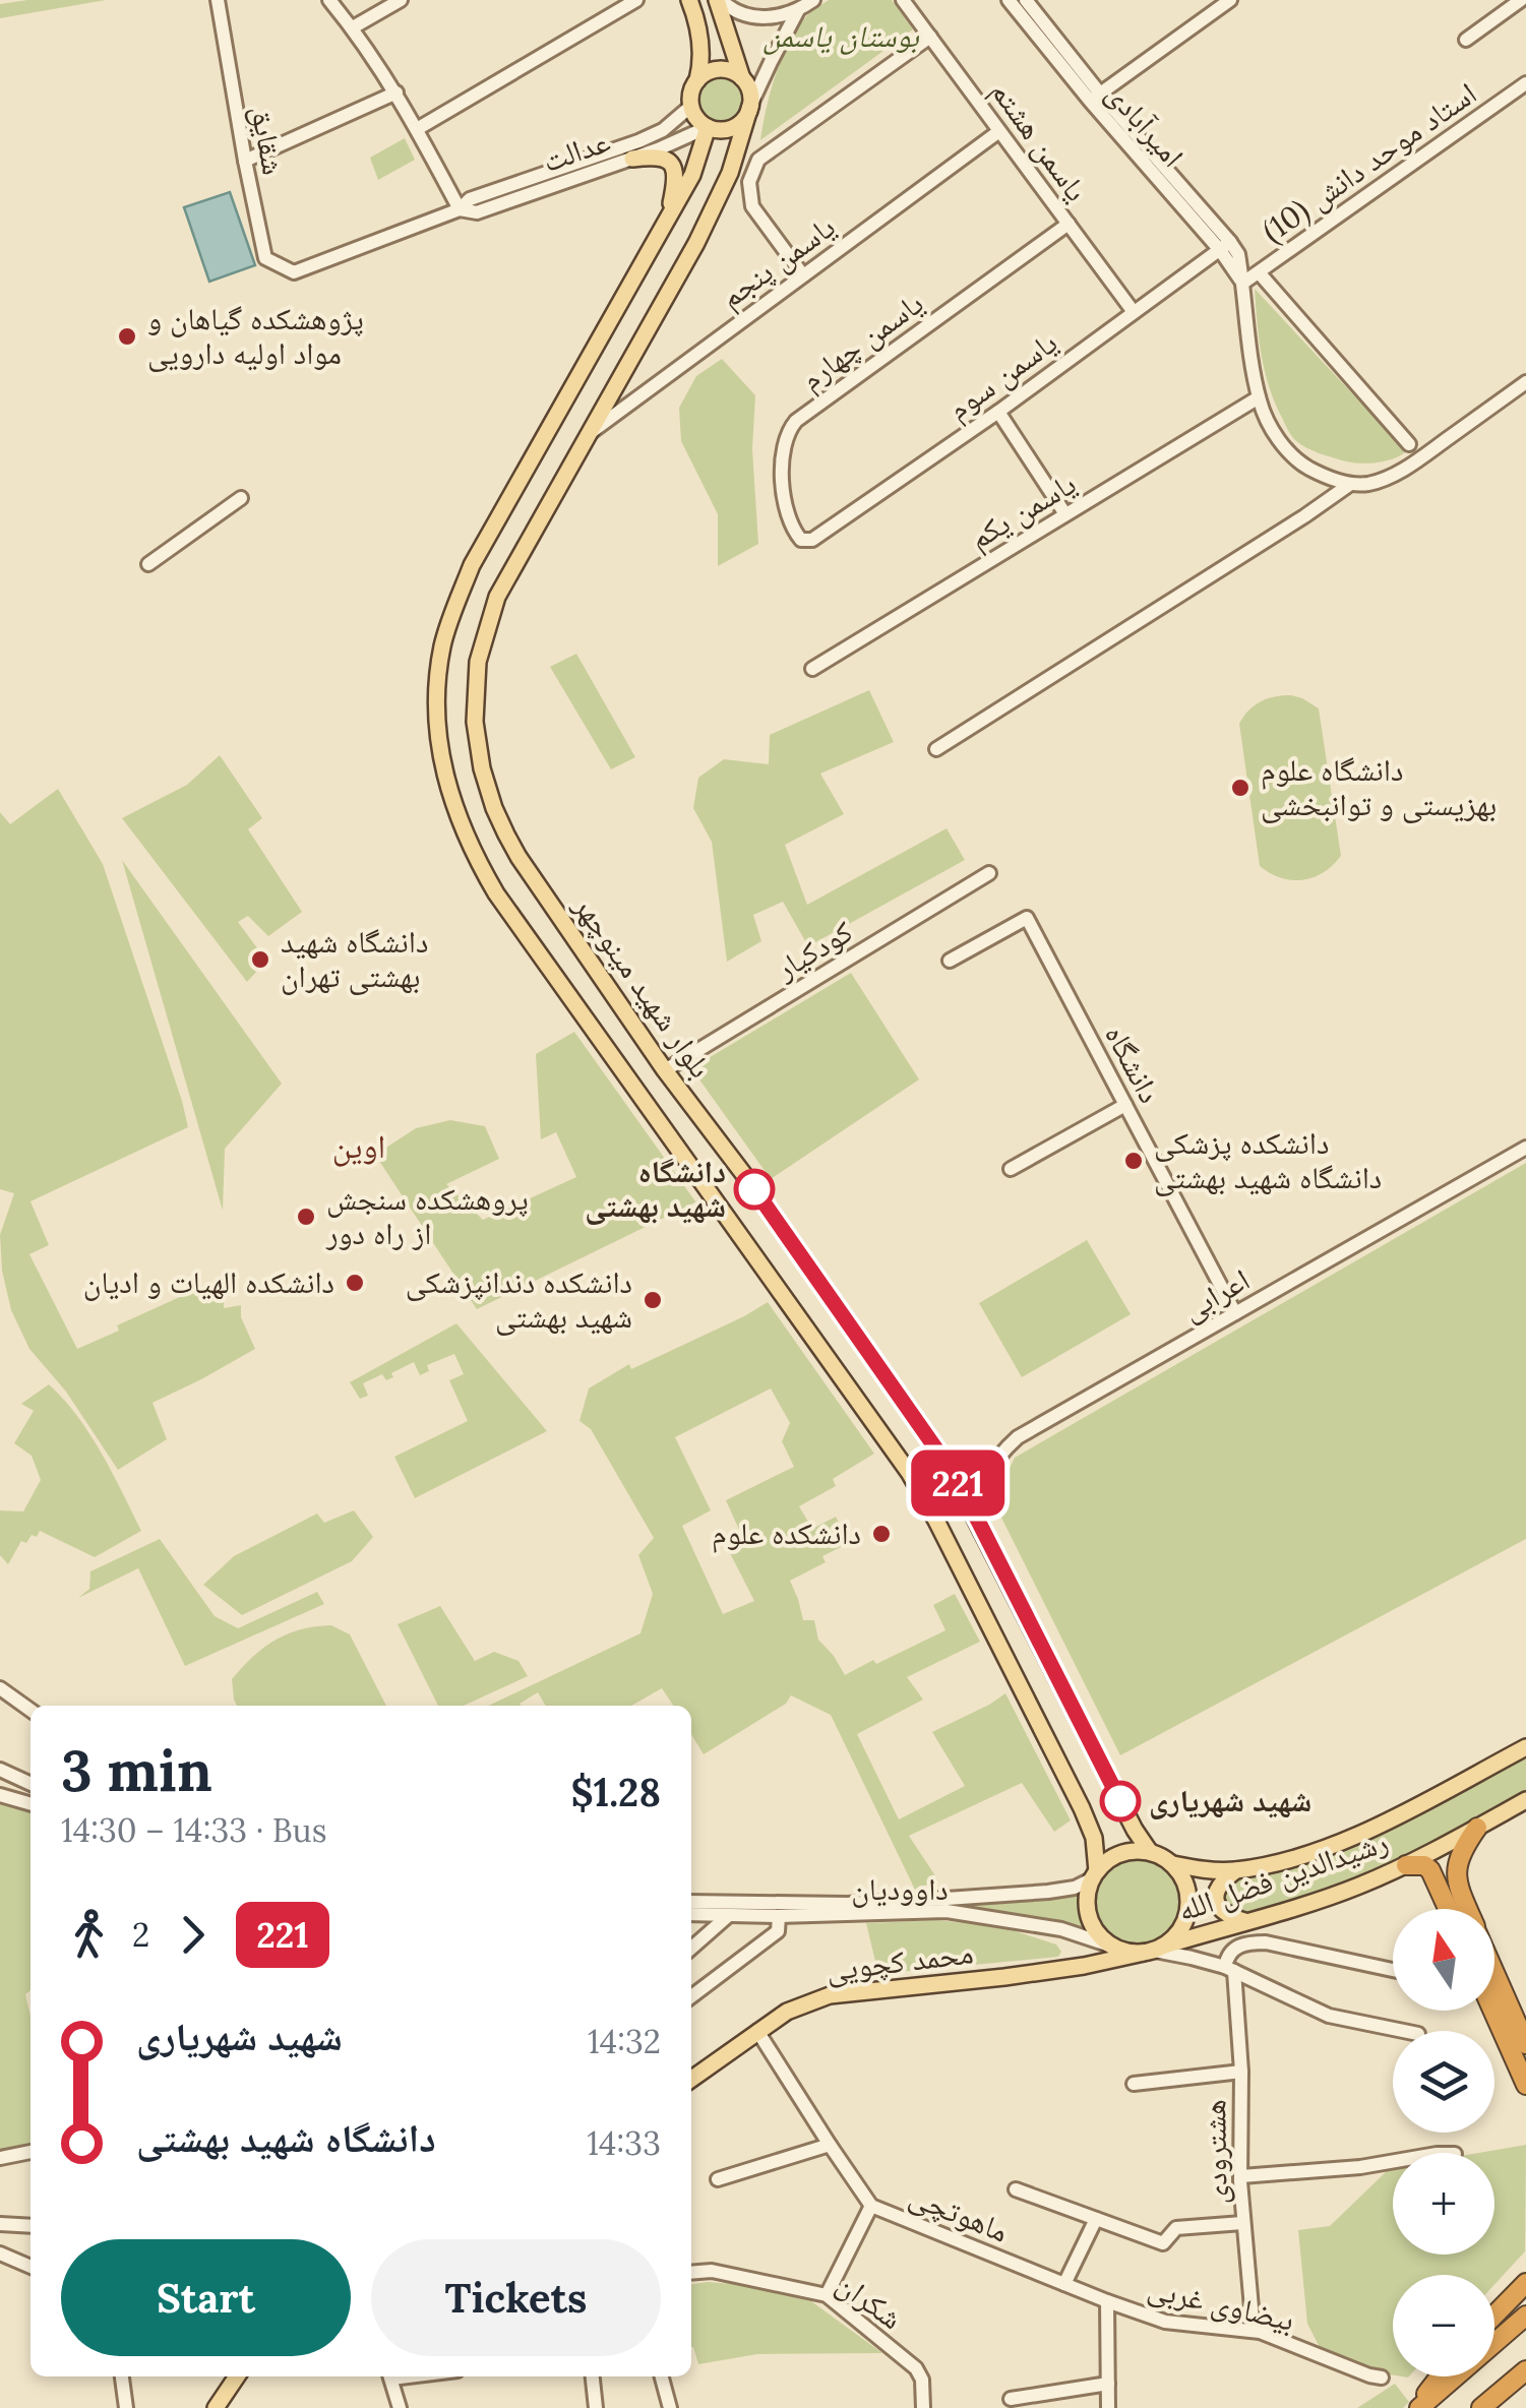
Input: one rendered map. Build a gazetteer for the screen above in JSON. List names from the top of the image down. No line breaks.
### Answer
{"streets":{"main road":["بلوار شهید مینوچهر","رشیدالدین فضل الله","محمد کچویی"],"street":["امیرآبادی","شقایق","یاسمن هشتم","عدالت","استاد موحد دانش (10)","یاسمن پنجم","یاسمن چهارم","یاسمن سوم","یاسمن یکم","کودکیار","دانشگاه","اعرابی","داوودیان","هشترودی","ماهوتچی","شکران","بیضاوی غربی"]},"crossings":[["امیرآبادی","استاد موحد دانش (10)"],["امیرآبادی","یاسمن سوم"],["امیرآبادی","یاسمن یکم"],["شقایق","عدالت"],["یاسمن هشتم","یاسمن پنجم"],["یاسمن هشتم","یاسمن چهارم"],["یاسمن هشتم","یاسمن سوم"],["عدالت","بلوار شهید مینوچهر"],["یاسمن پنجم","بلوار شهید مینوچهر"],["یاسمن چهارم","یاسمن سوم"],["کودکیار","بلوار شهید مینوچهر"],["بلوار شهید مینوچهر","اعرابی"],["بلوار شهید مینوچهر","رشیدالدین فضل الله"],["بلوار شهید مینوچهر","داوودیان"],["بلوار شهید مینوچهر","محمد کچویی"],["دانشگاه","اعرابی"],["رشیدالدین فضل الله","داوودیان"],["رشیدالدین فضل الله","محمد کچویی"],["داوودیان","محمد کچویی"],["محمد کچویی","ماهوتچی"],["هشترودی","بیضاوی غربی"],["ماهوتچی","بیضاوی غربی"]],"districts":["اوین"],"parks":["بوستان یاسمن"],"places":["پژوهشکده گیاهان و مواد اولیه دارویی","دانشگاه علوم بهزیستی و توانبخشی","دانشگاه شهید بهشتی تهران","دانشکده پزشکی دانشگاه شهید بهشتی","دانشگاه شهید بهشتی","پروهشکده سنجش از راه دور","دانشکده الهیات و ادیان","دانشکده دندانپزشکی شهید بهشتی","دانشکده علوم","شهید شهریاری"],"lines":["bus line 221"],"north":"top","page":{"on_map":"221","heading":["3 min","14:30 – 14:33 · Bus","$1.28"],"legs":["2","221"],"map_buttons":["+","−"],"list":[{"name":"شهید شهریاری","value":"14:32"},{"name":"دانشگاه شهید بهشتی","value":"14:33"}],"buttons":["Start","Tickets"]}}
